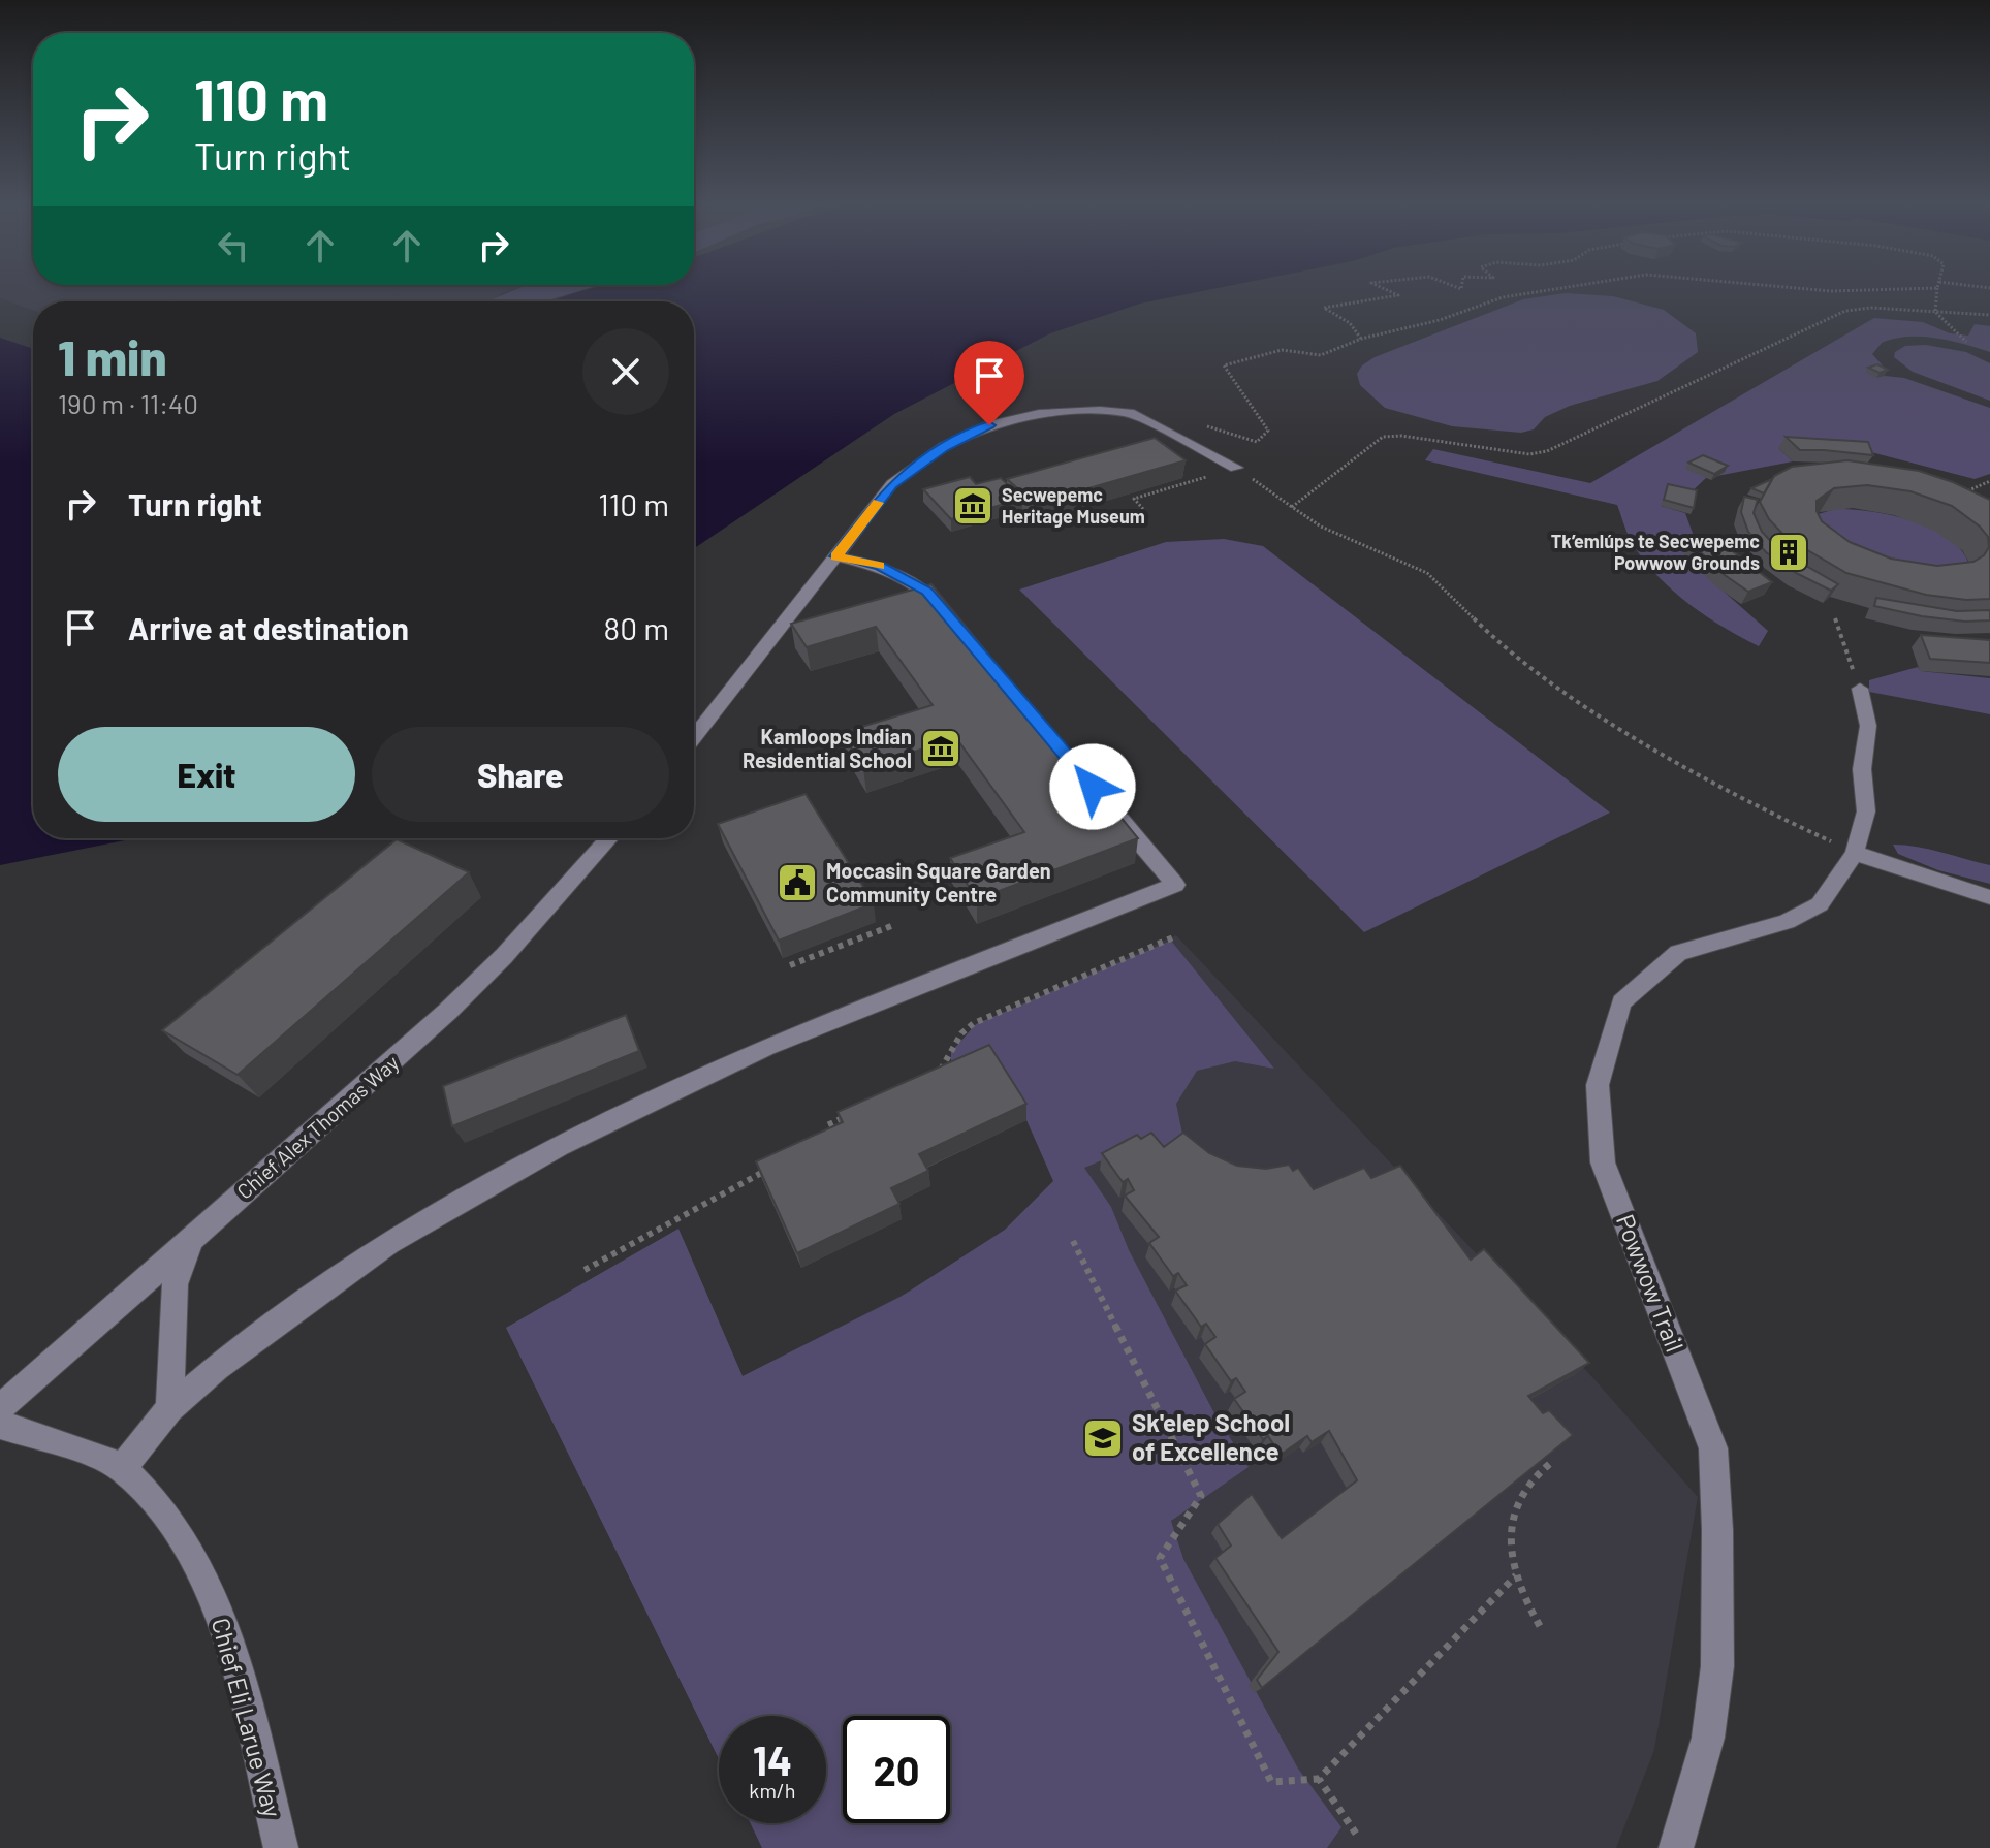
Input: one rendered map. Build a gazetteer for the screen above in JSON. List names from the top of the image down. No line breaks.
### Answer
{"streets":{"street":["Chief Alex Thomas Way","Powwow Trail","Chief Eli Larue Way"]},"places":{"museum":["Secwepemc Heritage Museum","Kamloops Indian Residential School"],"building":["Tk’emlúps te Secwepemc Powwow Grounds"],"public building":["Moccasin Square Garden Community Centre"],"school or university":["Sk'elep School of Excellence"]},"page":{"turn":["110 m","Turn right"],"heading":["1 min","190 m · 11:40"],"list":[{"name":"Turn right","value":"110 m"},{"name":"Arrive at destination","value":"80 m"}],"buttons":["Exit","Share"],"speed":"14 km/h","limit":"20"}}
